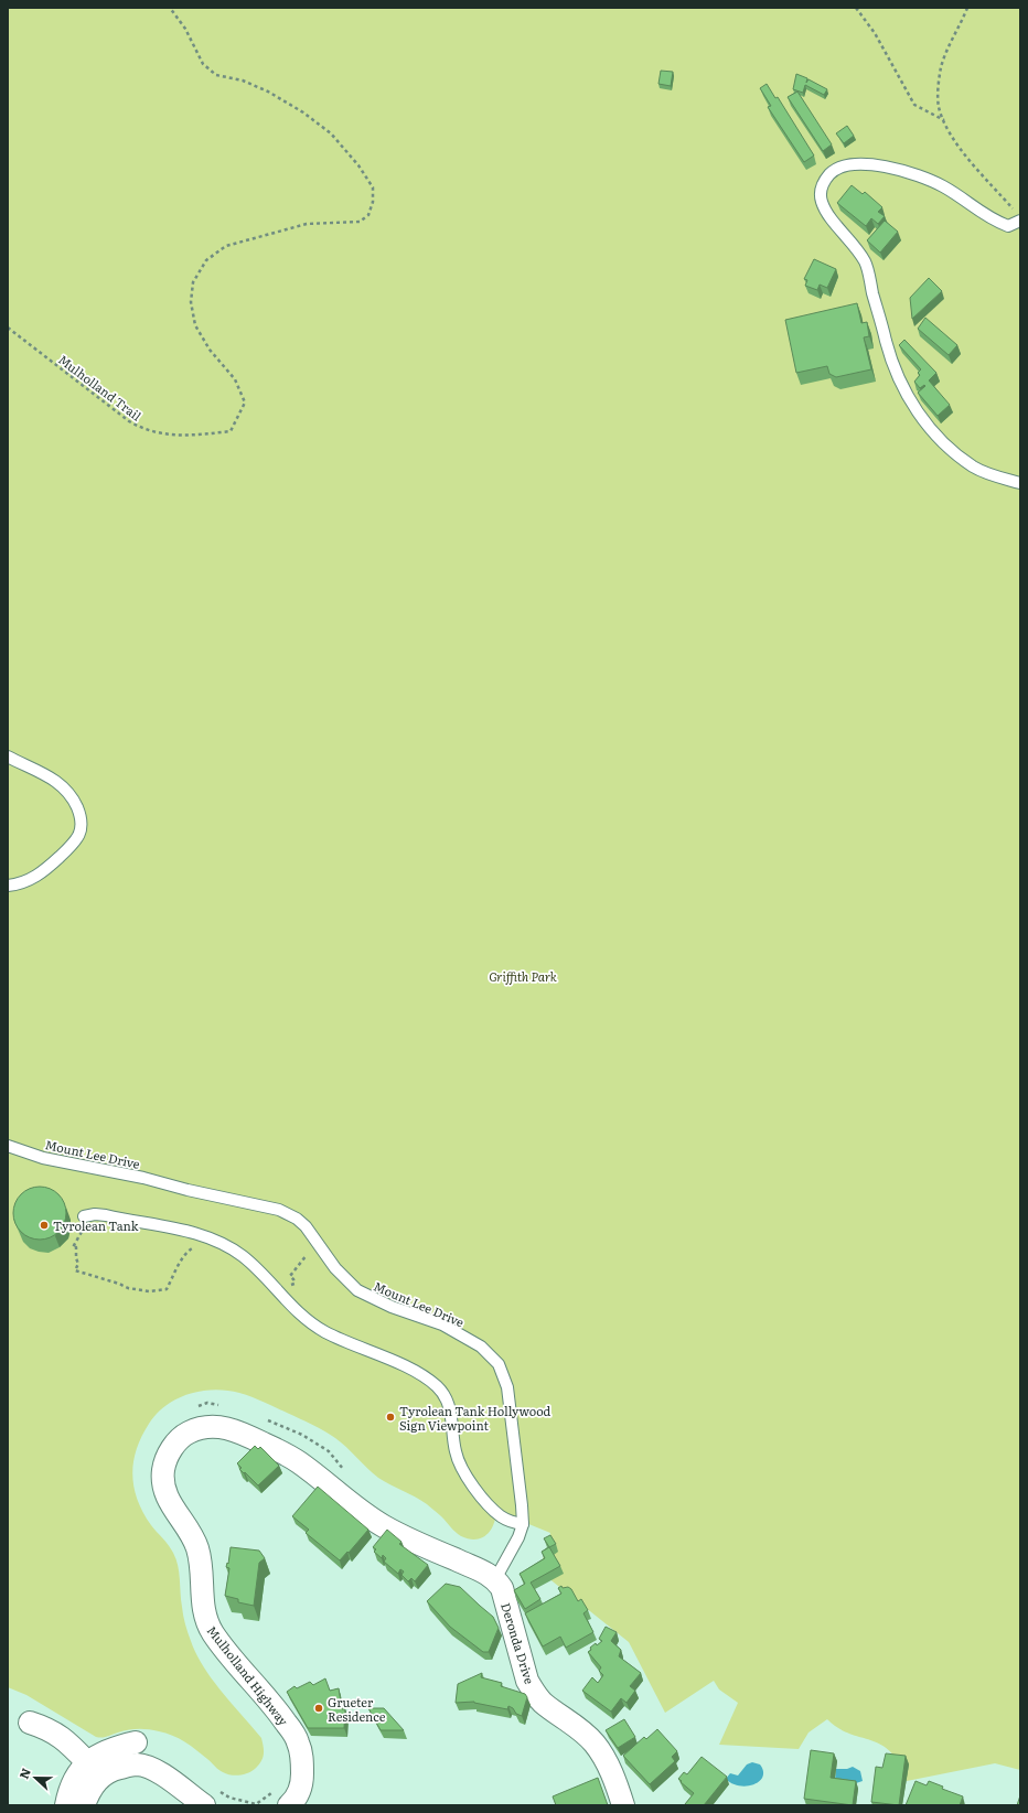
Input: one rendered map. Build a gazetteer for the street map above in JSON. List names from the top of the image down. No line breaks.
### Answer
{"streets":{"street":["Deronda Drive","Mulholland Highway"],"lane":["Mount Lee Drive"],"path":["Mulholland Trail"]},"crossings":[["Mount Lee Drive","Deronda Drive"],["Mount Lee Drive","Mulholland Highway"],["Deronda Drive","Mulholland Highway"]],"parks":["Griffith Park"],"places":["Tyrolean Tank","Tyrolean Tank Hollywood Sign Viewpoint","Grueter Residence"],"north":"left"}
